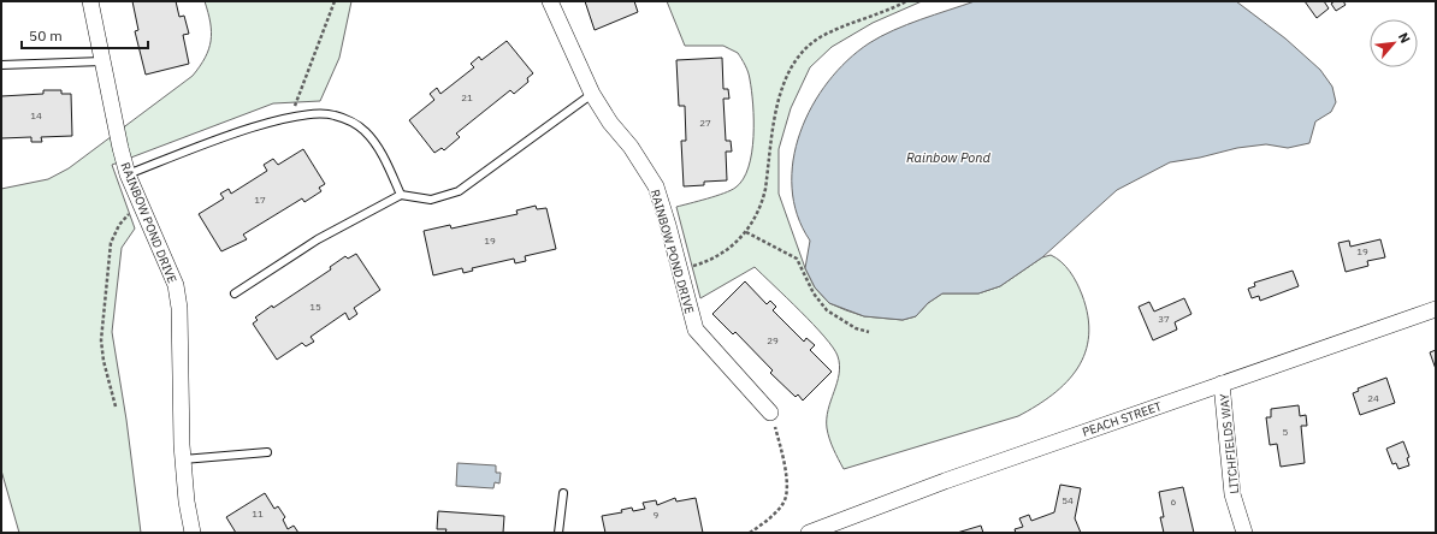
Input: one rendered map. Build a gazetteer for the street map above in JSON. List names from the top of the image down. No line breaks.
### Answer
{"streets":{"street":["RAINBOW POND DRIVE","PEACH STREET","LITCHFIELDS WAY"]},"crossings":[["PEACH STREET","LITCHFIELDS WAY"]],"water":["Rainbow Pond"],"house_numbers":["21","14","27","17","19","19","15","37","29","24","5","54","6","11","9"],"scale_bar":"50 m","north":"top right"}
